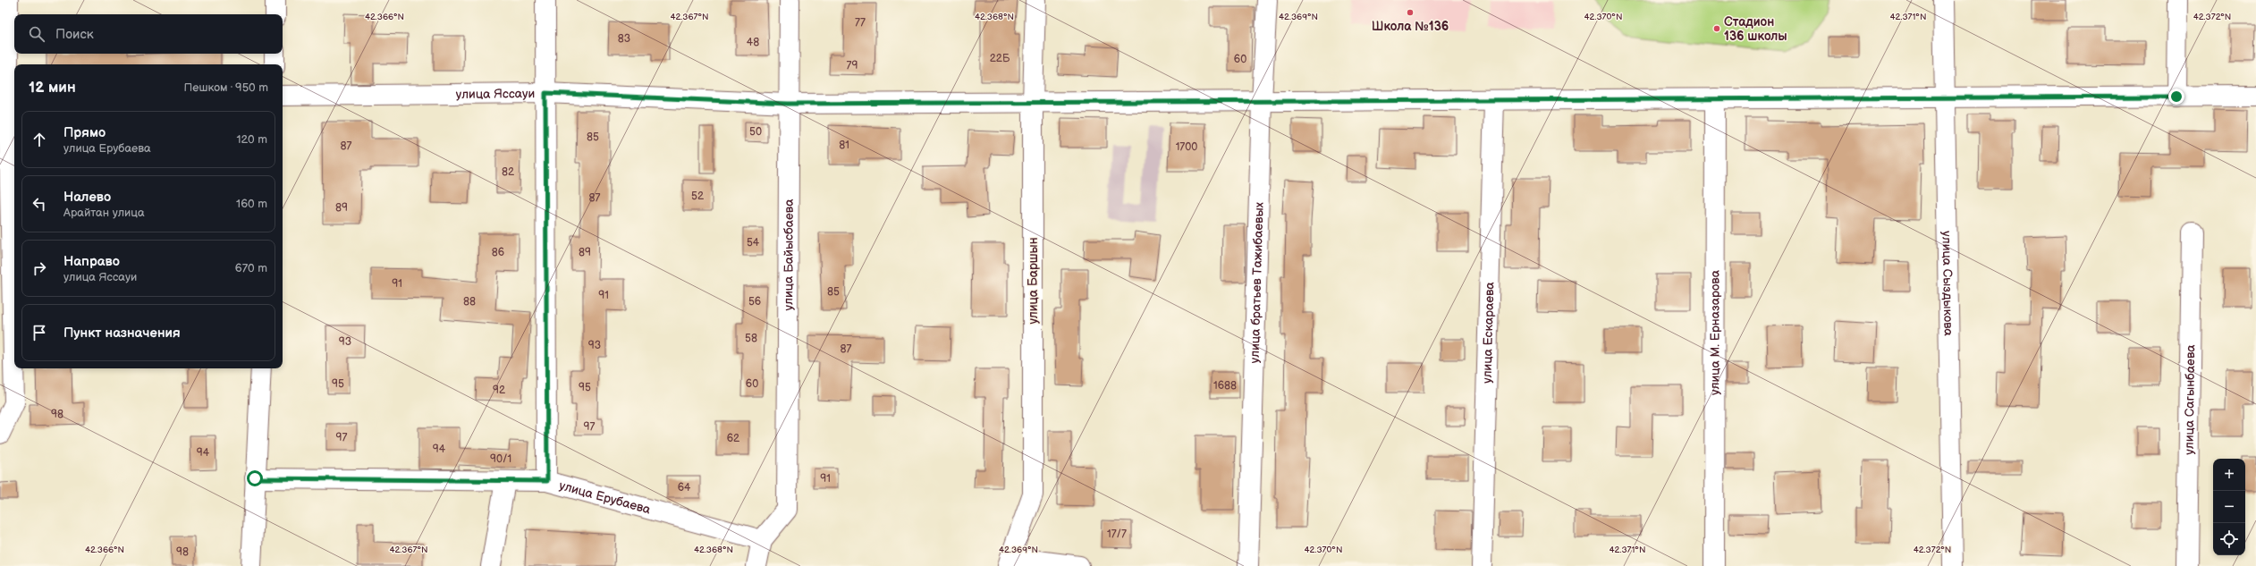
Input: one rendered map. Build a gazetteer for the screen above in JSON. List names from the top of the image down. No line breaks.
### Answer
{"streets":{"street":["улица Яссауи","улица Байысбаева","улица Баршын","улица братьев Тажибаевых","улица Сыздыкова","улица Ескараева","улица М. Ерназарова","улица Сагынбаева","улица Ерубаева"]},"crossings":[["улица Яссауи","улица Байысбаева"],["улица Яссауи","улица Баршын"],["улица Яссауи","улица братьев Тажибаевых"],["улица Яссауи","улица Сыздыкова"],["улица Яссауи","улица Ескараева"],["улица Яссауи","улица М. Ерназарова"],["улица Байысбаева","улица Ерубаева"]],"places":["Школа №136","Стадион 136 школы"],"house_numbers":["77","83","48","22Б","60","79","50","85","81","87","1700","82","52","87","89","54","86","89","91","85","91","88","56","58","93","93","87","95","60","1688","95","92","98","97","97","62","94","94","90/1","91","64","17/7","98"],"page":{"search":"Поиск","heading":["12 мин","Пешком · 950 m"],"list":[["Прямо","улица Ерубаева","120 m"],["Налево","Арайтан улица","160 m"],["Направо","улица Яссауи","670 m"],"Пункт назначения"],"map_buttons":["+","−"]},"coordinates":["42.366°N","42.367°N","42.368°N","42.369°N","42.370°N","42.371°N","42.372°N"]}
